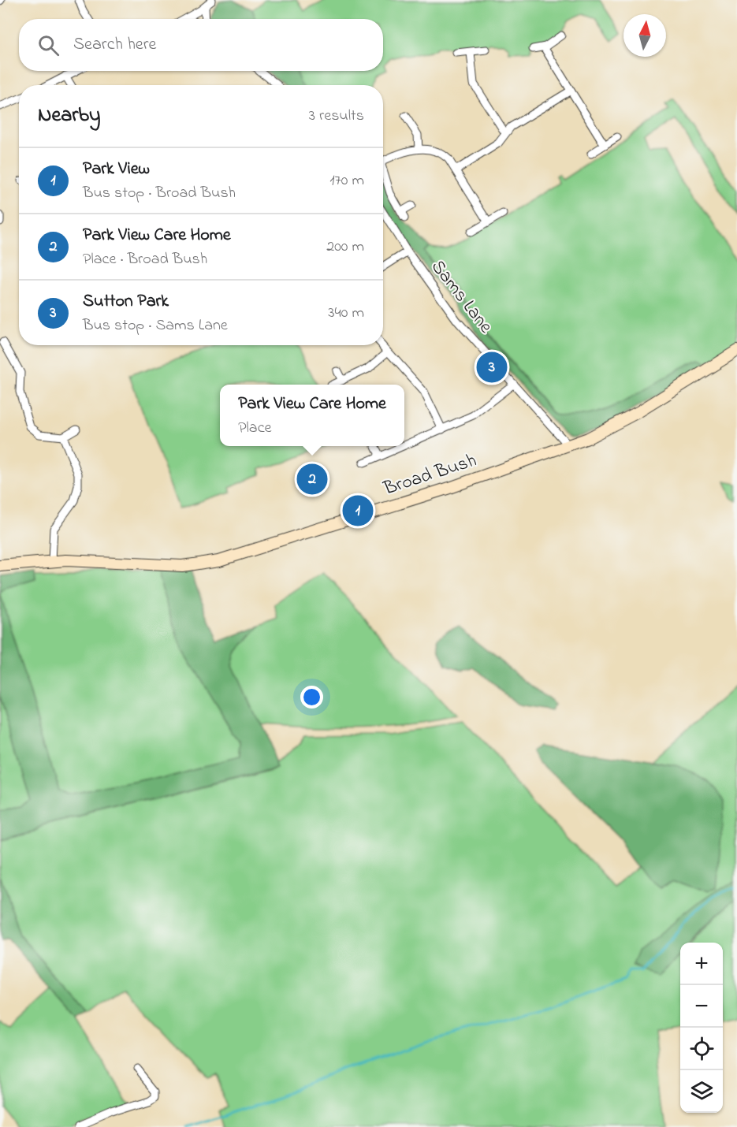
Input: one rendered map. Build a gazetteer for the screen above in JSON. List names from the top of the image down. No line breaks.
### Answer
{"streets":{"main road":["Broad Bush"],"street":["Sams Lane"]},"crossings":[["Sams Lane","Broad Bush"]],"north":"top","page":{"search":"Search here","heading":["Nearby","3 results"],"list":[{"mark":"1","name":"Park View","note":"Bus stop · Broad Bush","value":"170 m"},{"mark":"2","name":"Park View Care Home","note":"Place · Broad Bush","value":"200 m"},{"mark":"3","name":"Sutton Park","note":"Bus stop · Sams Lane","value":"340 m"}],"pins":["3","2","1"],"popup":["Park View Care Home","Place"],"map_buttons":["+","−"]}}
